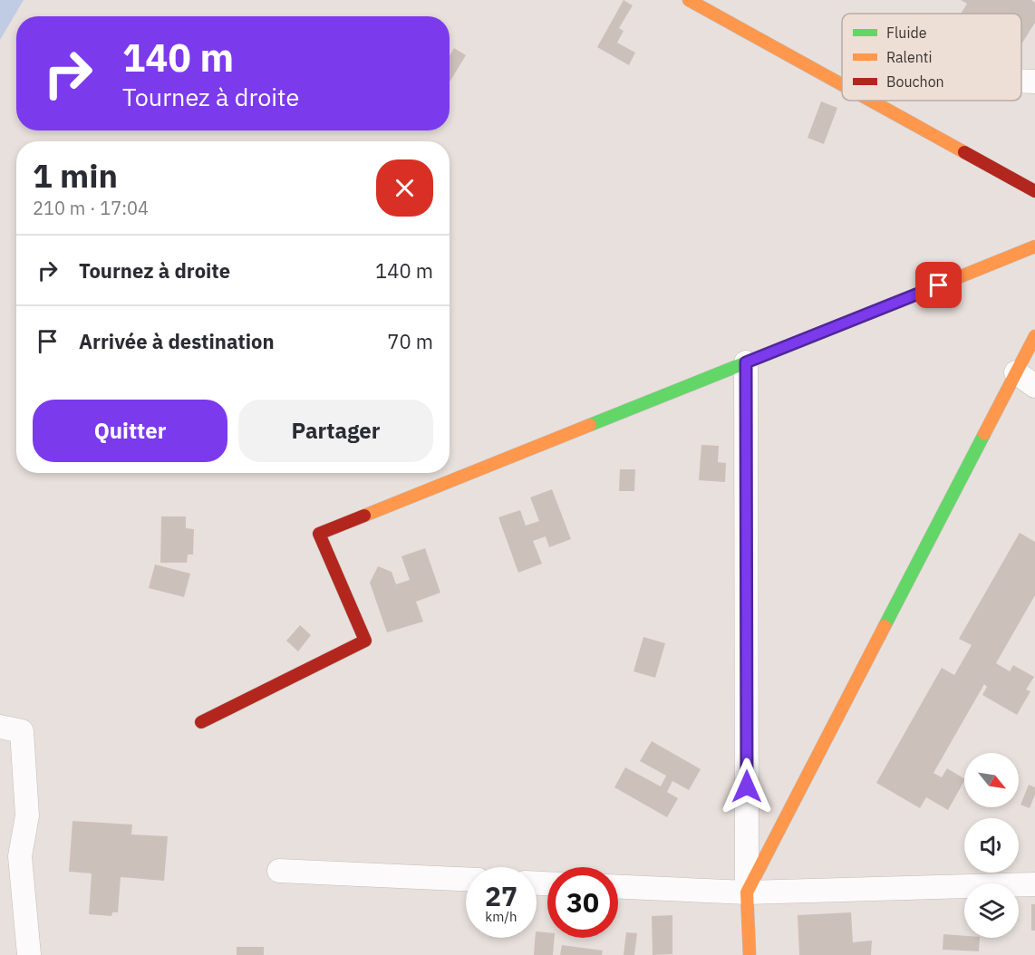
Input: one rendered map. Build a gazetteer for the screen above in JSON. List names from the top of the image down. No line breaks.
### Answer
{"legend":["Fluide","Ralenti","Bouchon"],"north":"bottom right","page":{"turn":["140 m","Tournez à droite"],"heading":["1 min","210 m · 17:04"],"list":[{"name":"Tournez à droite","value":"140 m"},{"name":"Arrivée à destination","value":"70 m"}],"buttons":["Quitter","Partager"],"speed":"27 km/h","limit":"30"}}
